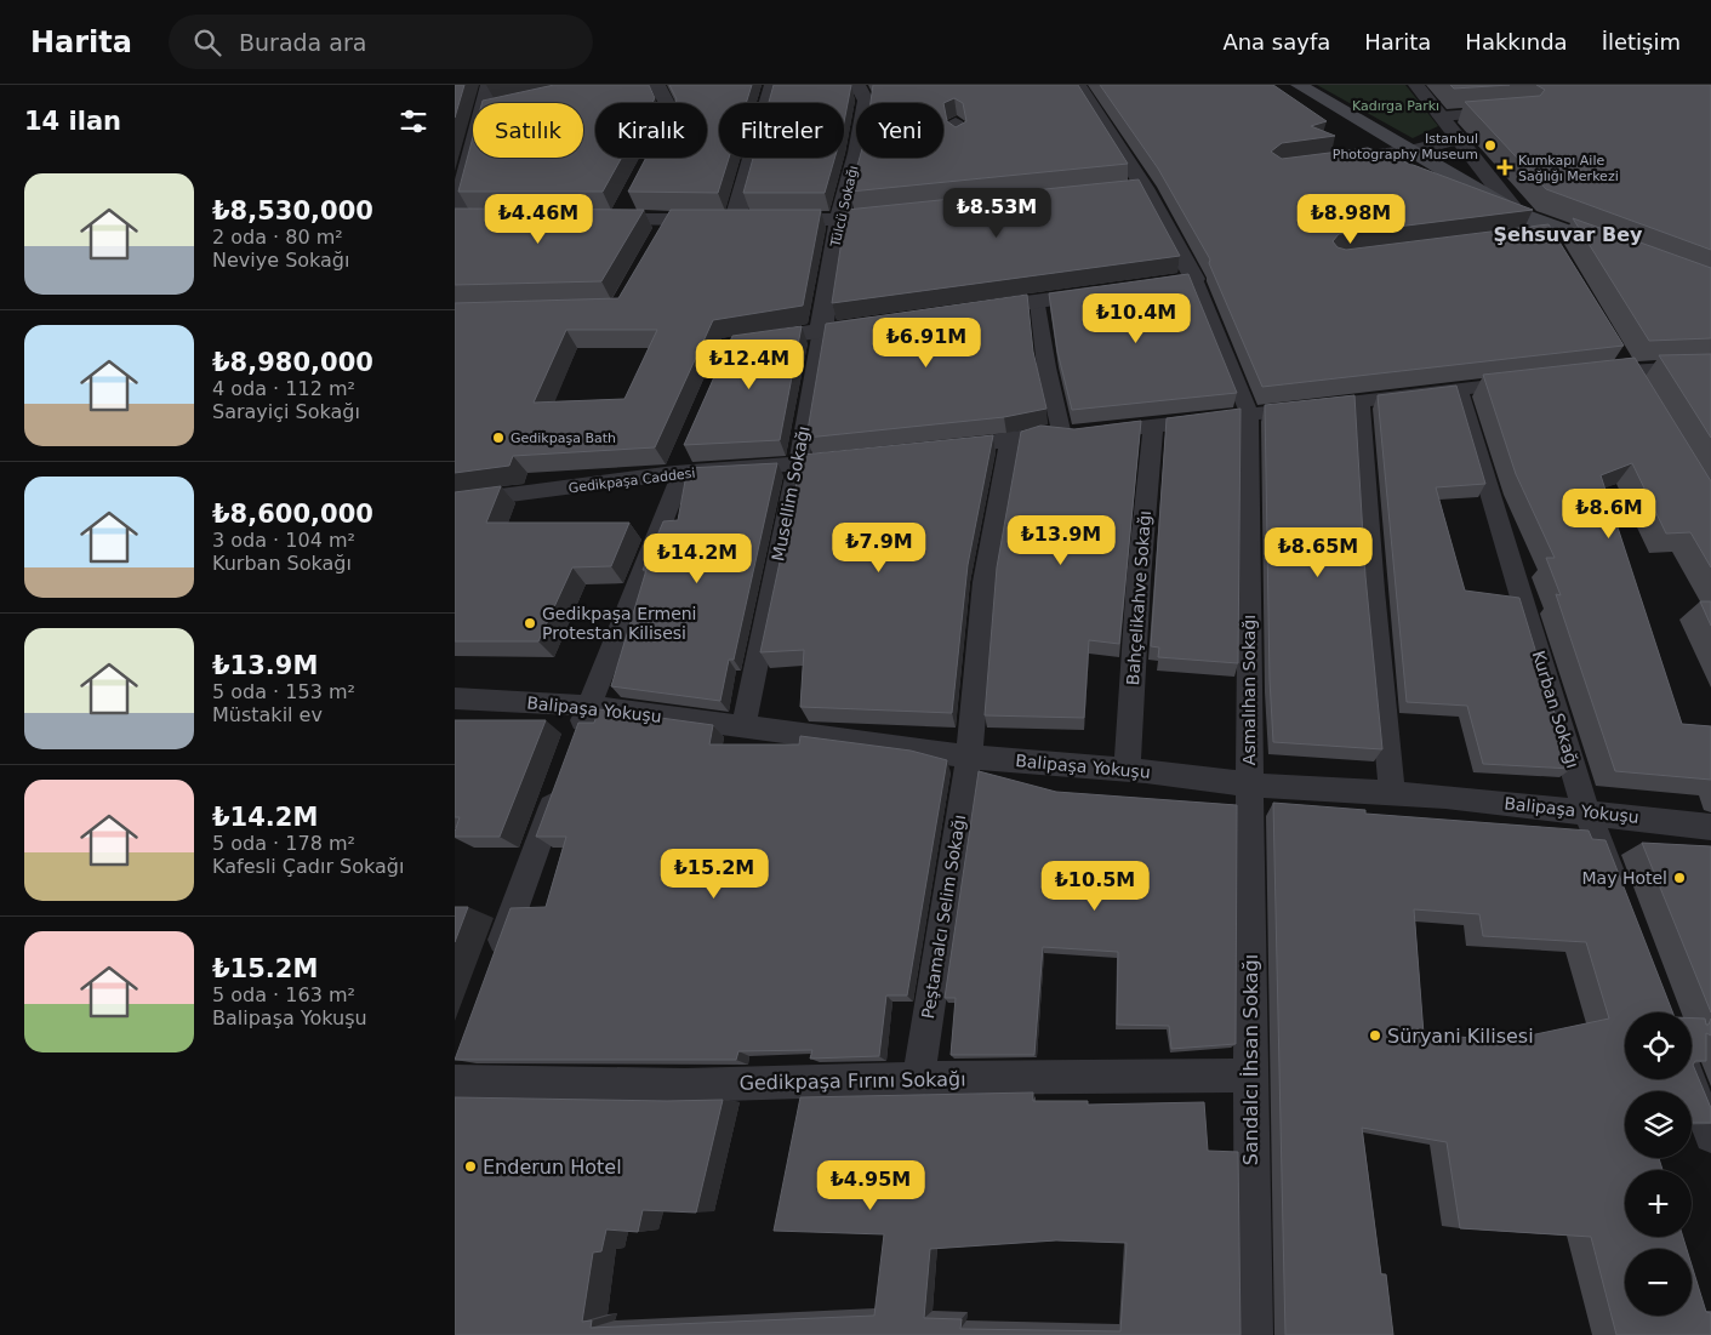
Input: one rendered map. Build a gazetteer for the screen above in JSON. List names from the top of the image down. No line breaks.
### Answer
{"streets":{"street":["Tülcü Sokağı","Gedikpaşa Caddesi","Musellim Sokağı","Bahçelikahve Sokağı","Asmalıhan Sokağı","Balipaşa Yokuşu","Kurban Sokağı","Peştamalcı Selim Sokağı","Sandalcı İhsan Sokağı","Gedikpaşa Fırını Sokağı"]},"crossings":[["Tülcü Sokağı","Musellim Sokağı"],["Gedikpaşa Caddesi","Musellim Sokağı"],["Musellim Sokağı","Balipaşa Yokuşu"],["Bahçelikahve Sokağı","Balipaşa Yokuşu"],["Asmalıhan Sokağı","Balipaşa Yokuşu"],["Asmalıhan Sokağı","Sandalcı İhsan Sokağı"],["Balipaşa Yokuşu","Kurban Sokağı"],["Balipaşa Yokuşu","Peştamalcı Selim Sokağı"],["Balipaşa Yokuşu","Sandalcı İhsan Sokağı"],["Peştamalcı Selim Sokağı","Gedikpaşa Fırını Sokağı"],["Sandalcı İhsan Sokağı","Gedikpaşa Fırını Sokağı"]],"districts":["Şehsuvar Bey"],"parks":["Kadırga Parkı"],"places":{"other":["Istanbul Photography Museum","Gedikpaşa Bath","Gedikpaşa Ermeni Protestan Kilisesi","May Hotel","Süryani Kilisesi","Enderun Hotel"],"health":["Kumkapı Aile Sağlığı Merkezi"]},"page":{"header":"Harita","search":"Burada ara","nav":["Ana sayfa","Harita","Hakkında","İletişim"],"heading":"14 ilan","chip":["Satılık","Kiralık","Filtreler","Yeni"],"list":[{"name":"₺8,530,000","note":"2 oda · 80 m² · Neviye Sokağı"},{"name":"₺8,980,000","note":"4 oda · 112 m² · Sarayiçi Sokağı"},{"name":"₺8,600,000","note":"3 oda · 104 m² · Kurban Sokağı"},{"name":"₺13.9M","note":"5 oda · 153 m² · Müstakil ev"},{"name":"₺14.2M","note":"5 oda · 178 m² · Kafesli Çadır Sokağı"},{"name":"₺15.2M","note":"5 oda · 163 m² · Balipaşa Yokuşu"}],"price":["₺8.53M","₺4.46M","₺8.98M","₺10.4M","₺6.91M","₺12.4M","₺8.6M","₺13.9M","₺7.9M","₺8.65M","₺14.2M","₺15.2M","₺10.5M","₺4.95M"],"map_buttons":["+","−"]}}
